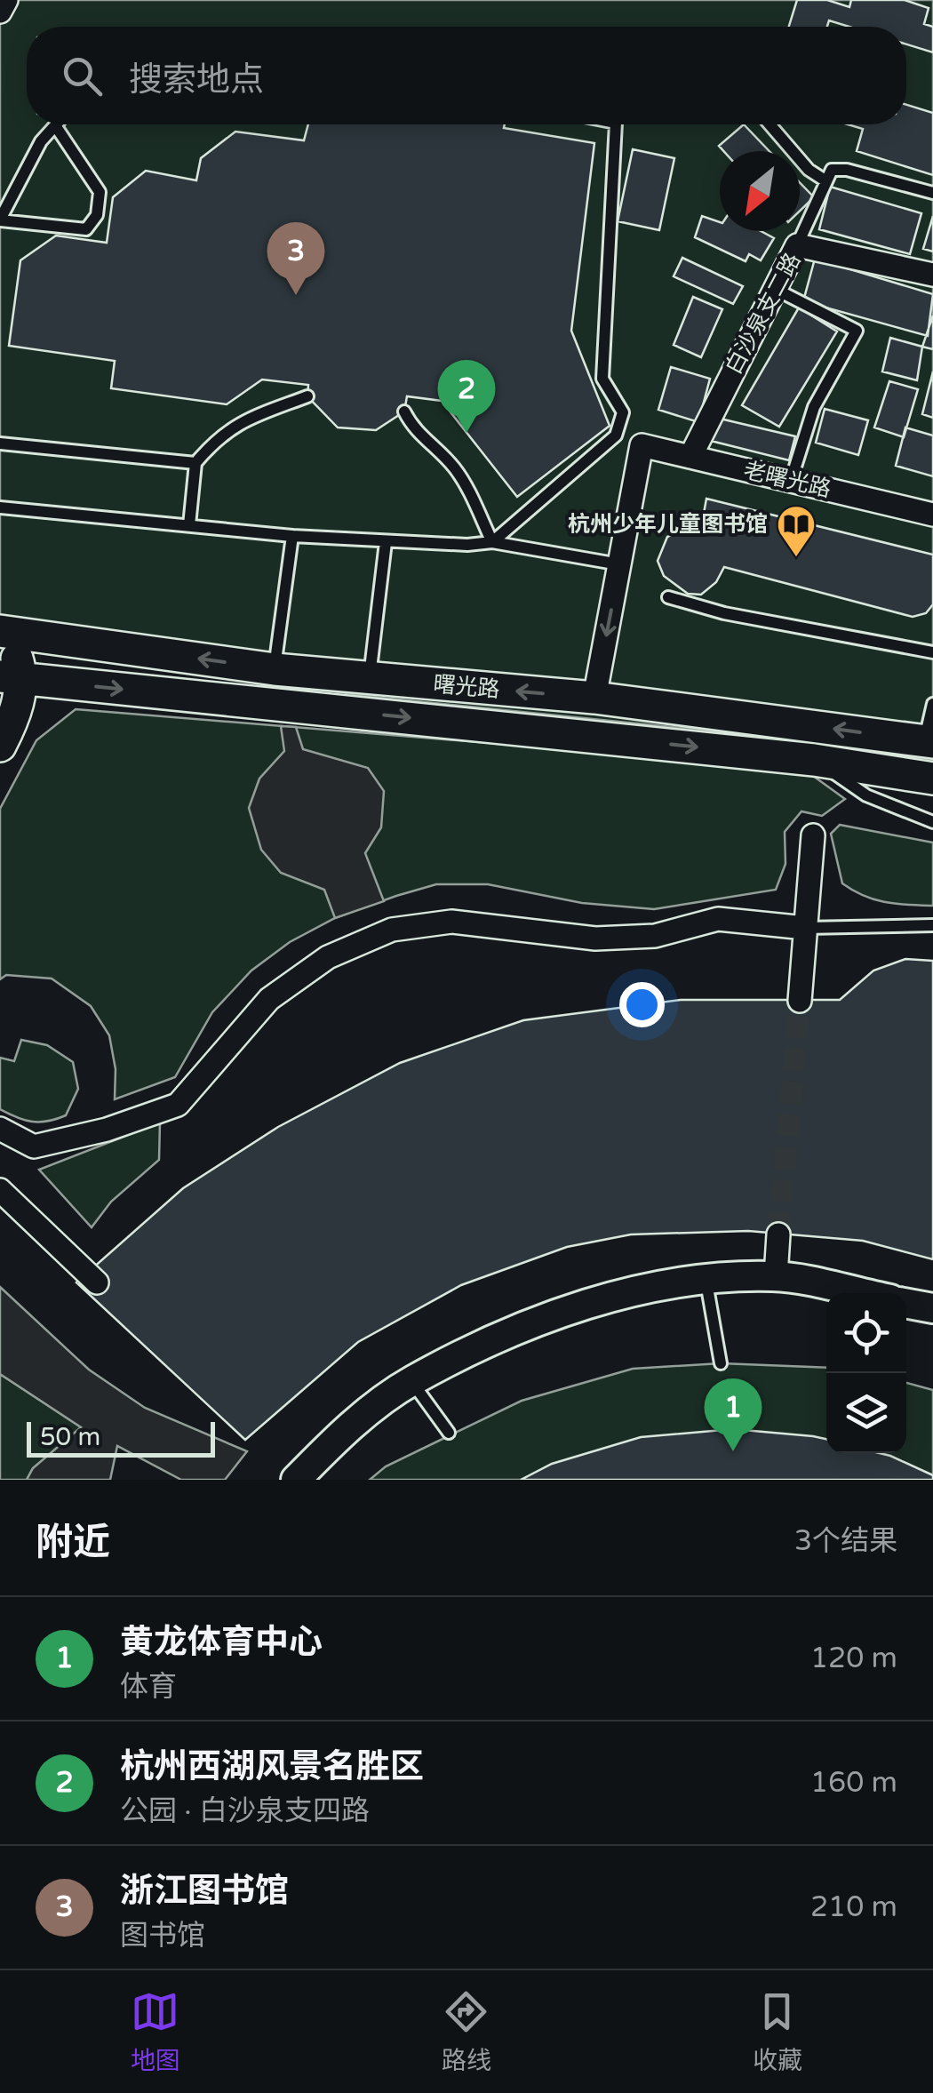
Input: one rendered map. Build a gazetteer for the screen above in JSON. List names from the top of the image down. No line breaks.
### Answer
{"streets":{"main road":["曙光路"],"street":["白沙泉支二路","老曙光路"]},"crossings":[["白沙泉支二路","老曙光路"]],"places":{"library":["杭州少年儿童图书馆"]},"scale_bar":"50 m","north":"bottom left","page":{"search":"搜索地点","pins":["3","2","1"],"scale":"50 m","heading":["附近","3个结果"],"list":[{"mark":"1","name":"黄龙体育中心","note":"体育","value":"120 m"},{"mark":"2","name":"杭州西湖风景名胜区","note":"公园 · 白沙泉支四路","value":"160 m"},{"mark":"3","name":"浙江图书馆","note":"图书馆","value":"210 m"}],"nav":["地图","路线","收藏"]}}
